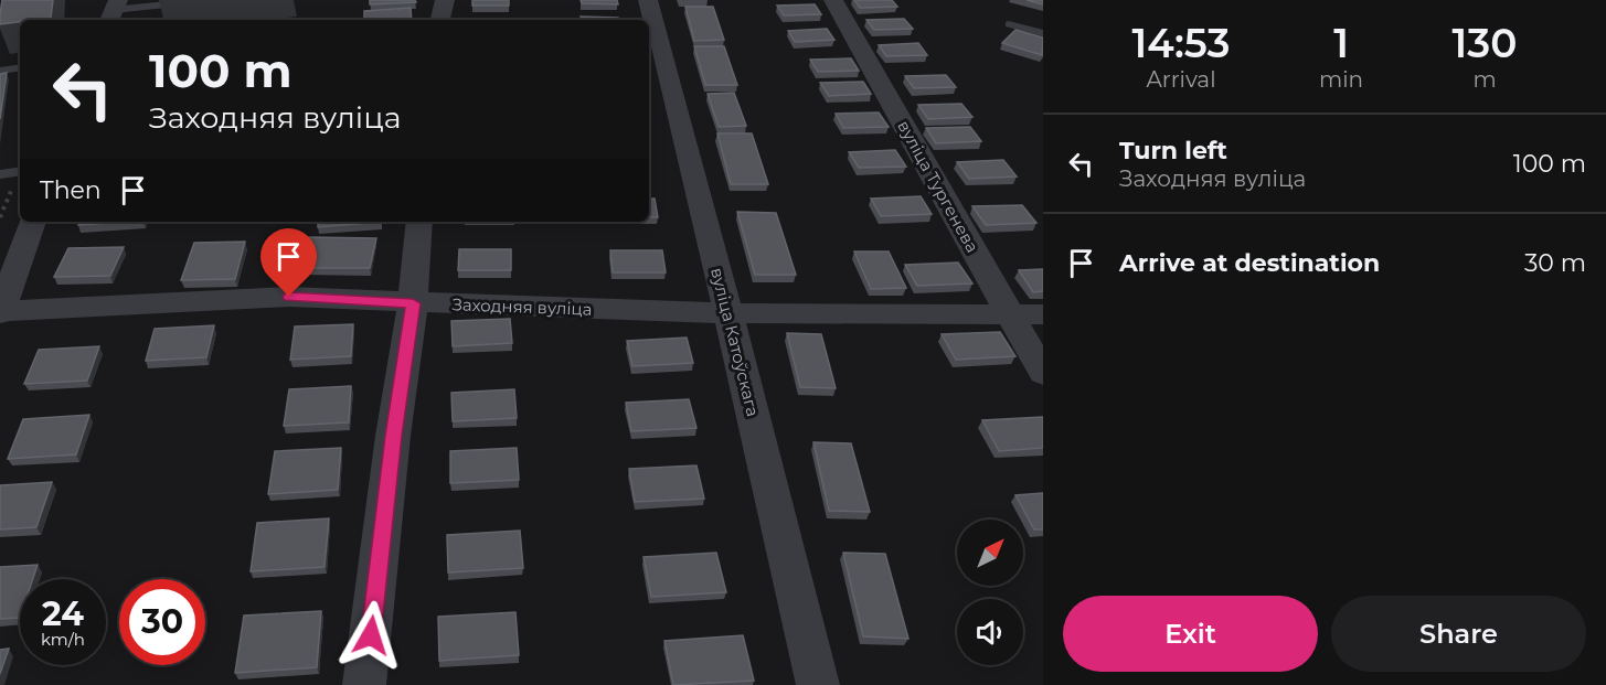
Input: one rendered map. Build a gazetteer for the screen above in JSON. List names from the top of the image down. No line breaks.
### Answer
{"streets":{"street":["вуліца Тургенева","Заходняя вуліца","вуліца Катоўскага"]},"crossings":[["вуліца Тургенева","Заходняя вуліца"],["Заходняя вуліца","вуліца Катоўскага"]],"north":"top right","page":{"eta":["14:53","Arrival","1","min","130","m"],"turn":["100 m","Заходняя вуліца"],"list":[{"name":"Turn left","note":"Заходняя вуліца","value":"100 m"},{"name":"Arrive at destination","value":"30 m"}],"then":"Then","speed":"24 km/h","limit":"30","buttons":["Exit","Share"]}}
